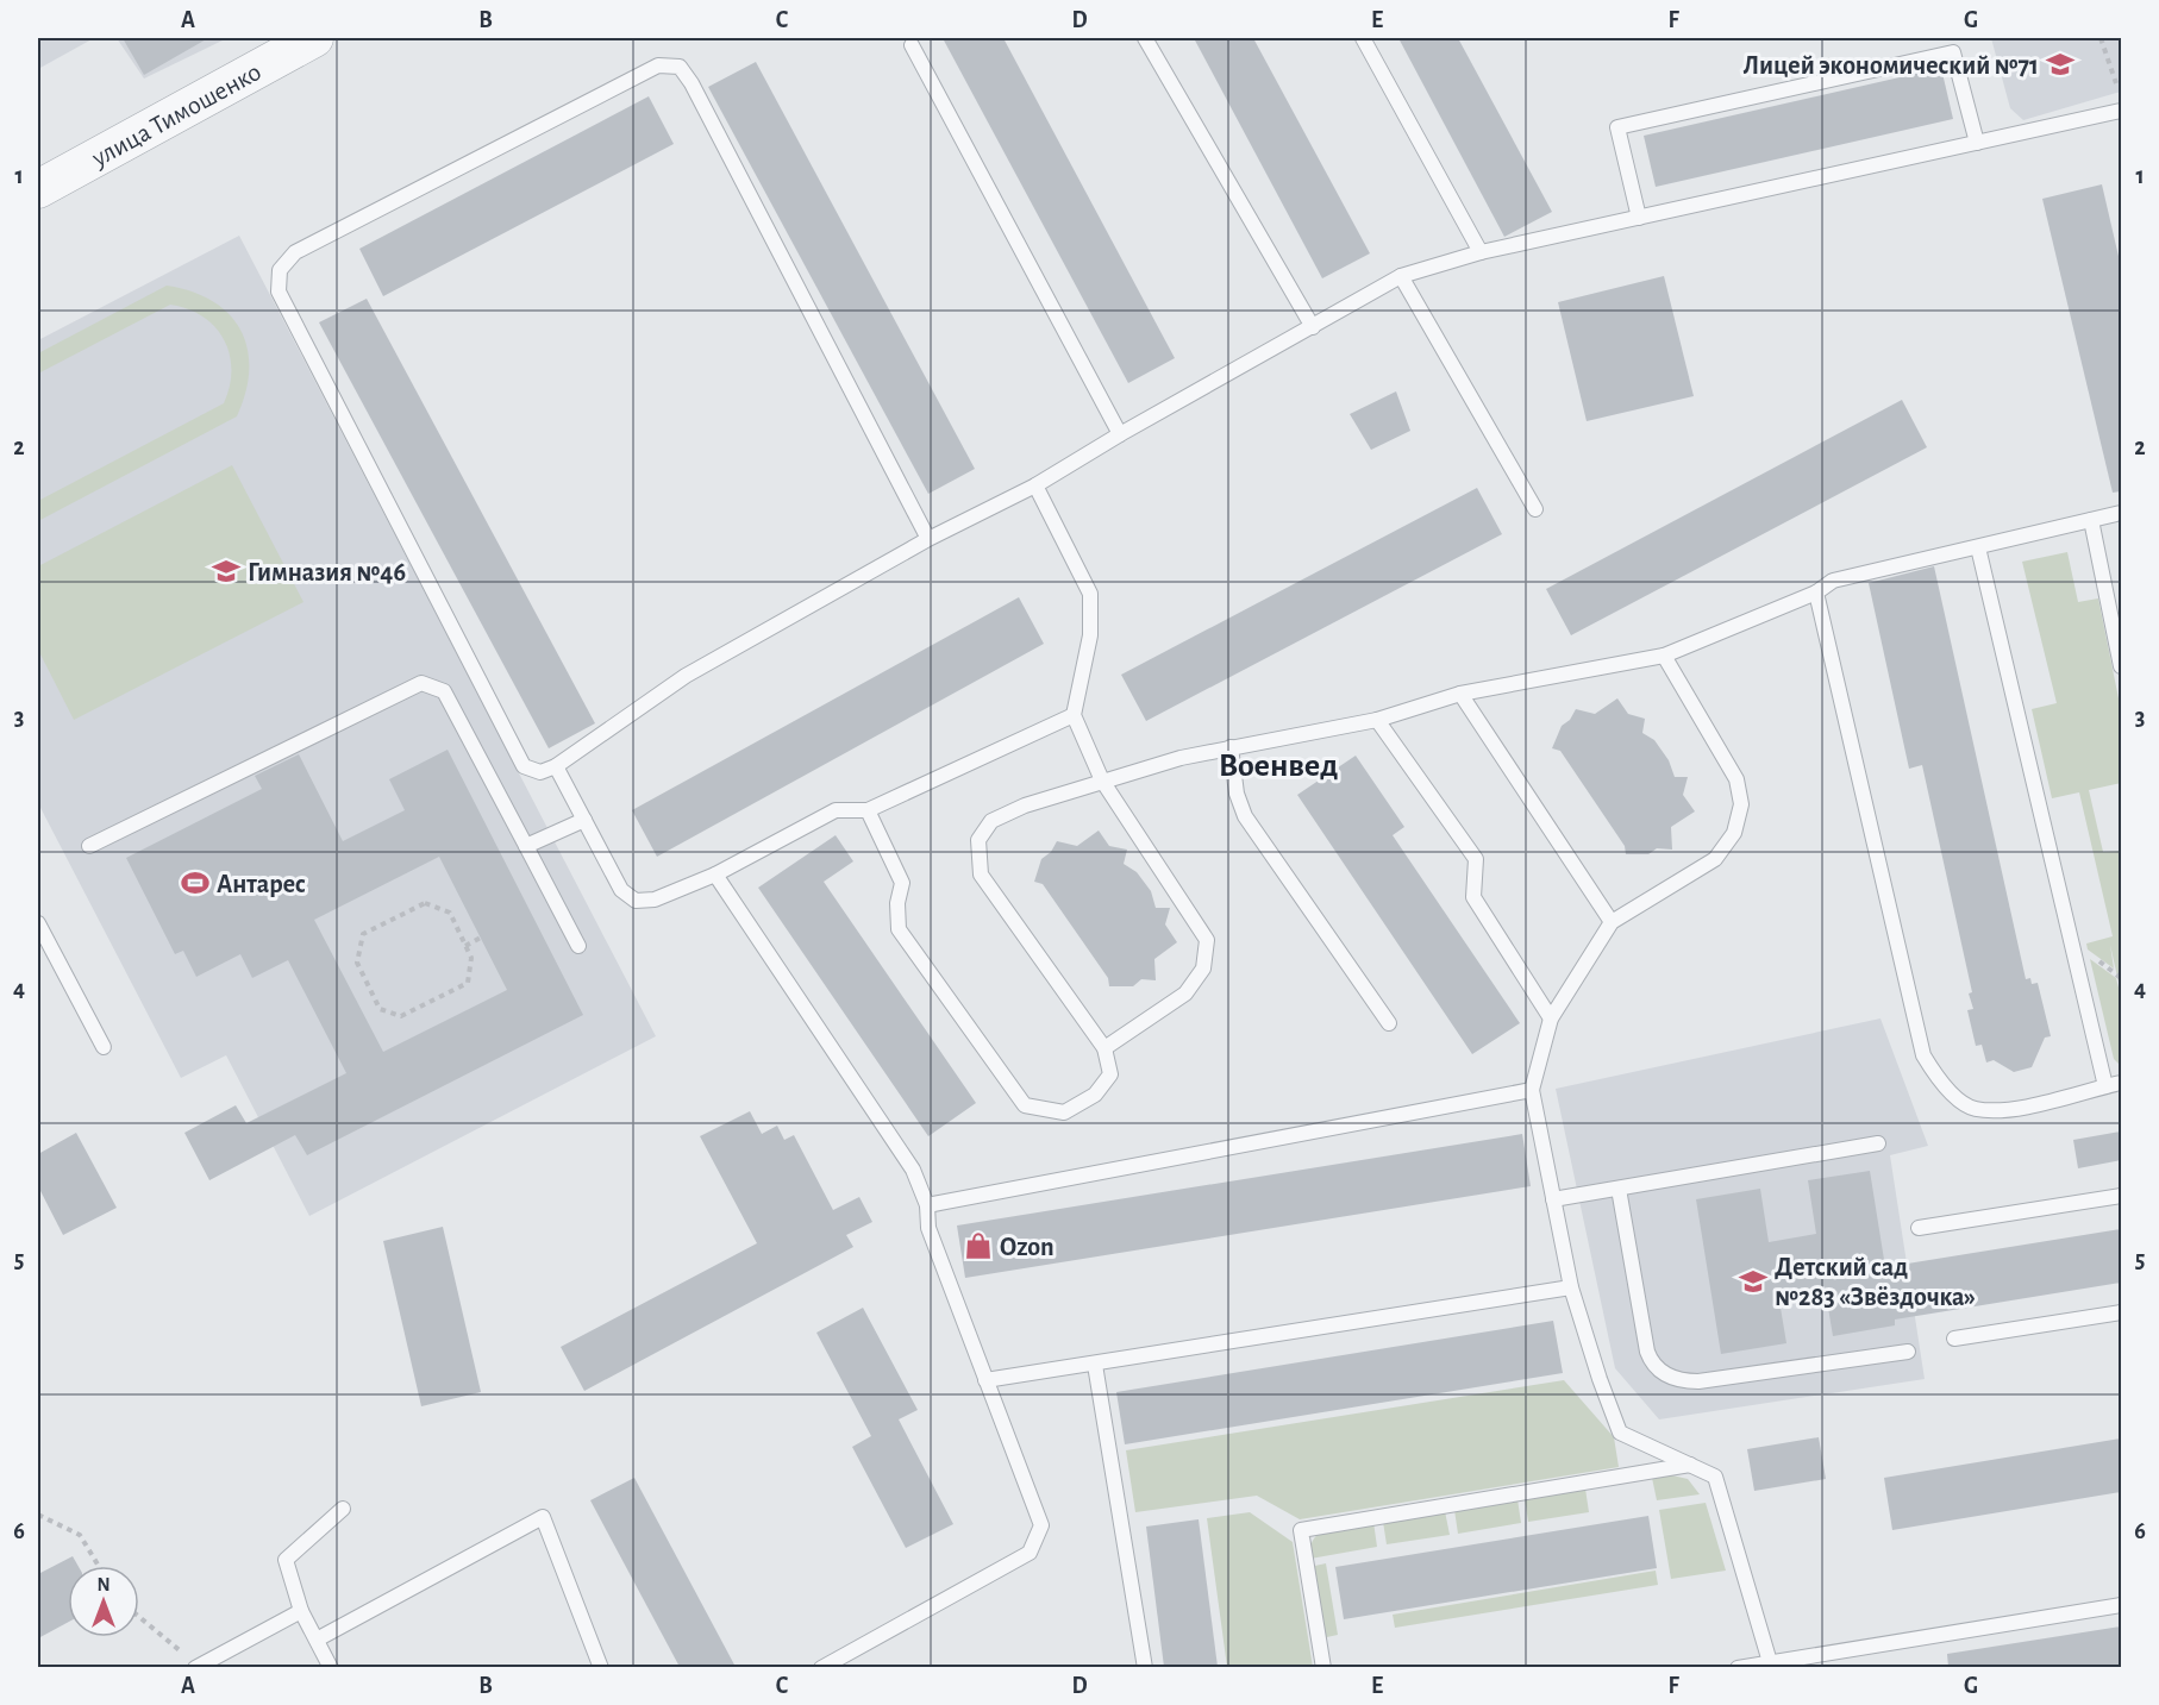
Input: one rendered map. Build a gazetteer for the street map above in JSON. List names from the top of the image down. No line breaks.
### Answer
{"streets":{"street":["улица Тимошенко"]},"districts":["Военвед"],"places":{"school or university":["Лицей экономический №71","Гимназия №46","Детский сад №283 «Звёздочка»"],"sports":["Антарес"],"shop":["Ozon"]},"north":"top","grid":{"columns":["A","B","C","D","E","F","G"],"rows":["1","2","3","4","5","6"]}}
